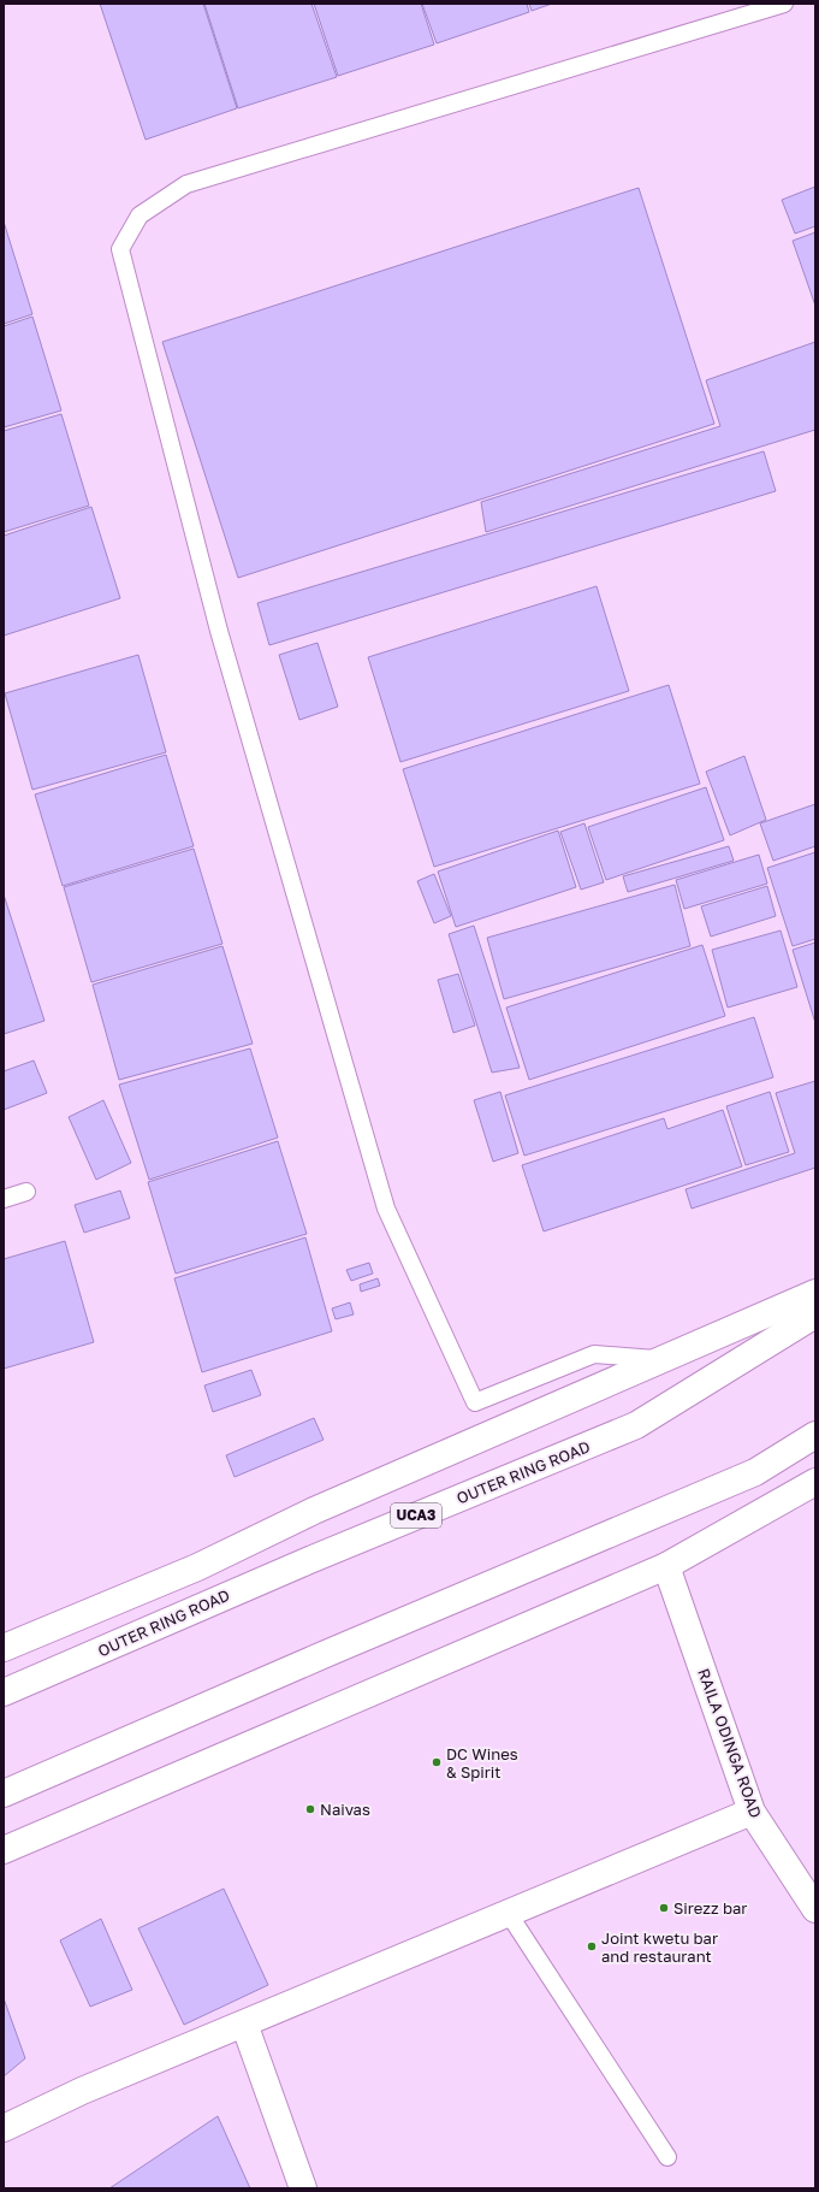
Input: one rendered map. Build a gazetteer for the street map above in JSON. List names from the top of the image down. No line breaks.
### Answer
{"streets":{"main road":["OUTER RING ROAD","UCA3","RAILA ODINGA ROAD"]},"places":["DC Wines & Spirit","Naivas","Sirezz bar","Joint kwetu bar and restaurant"]}
